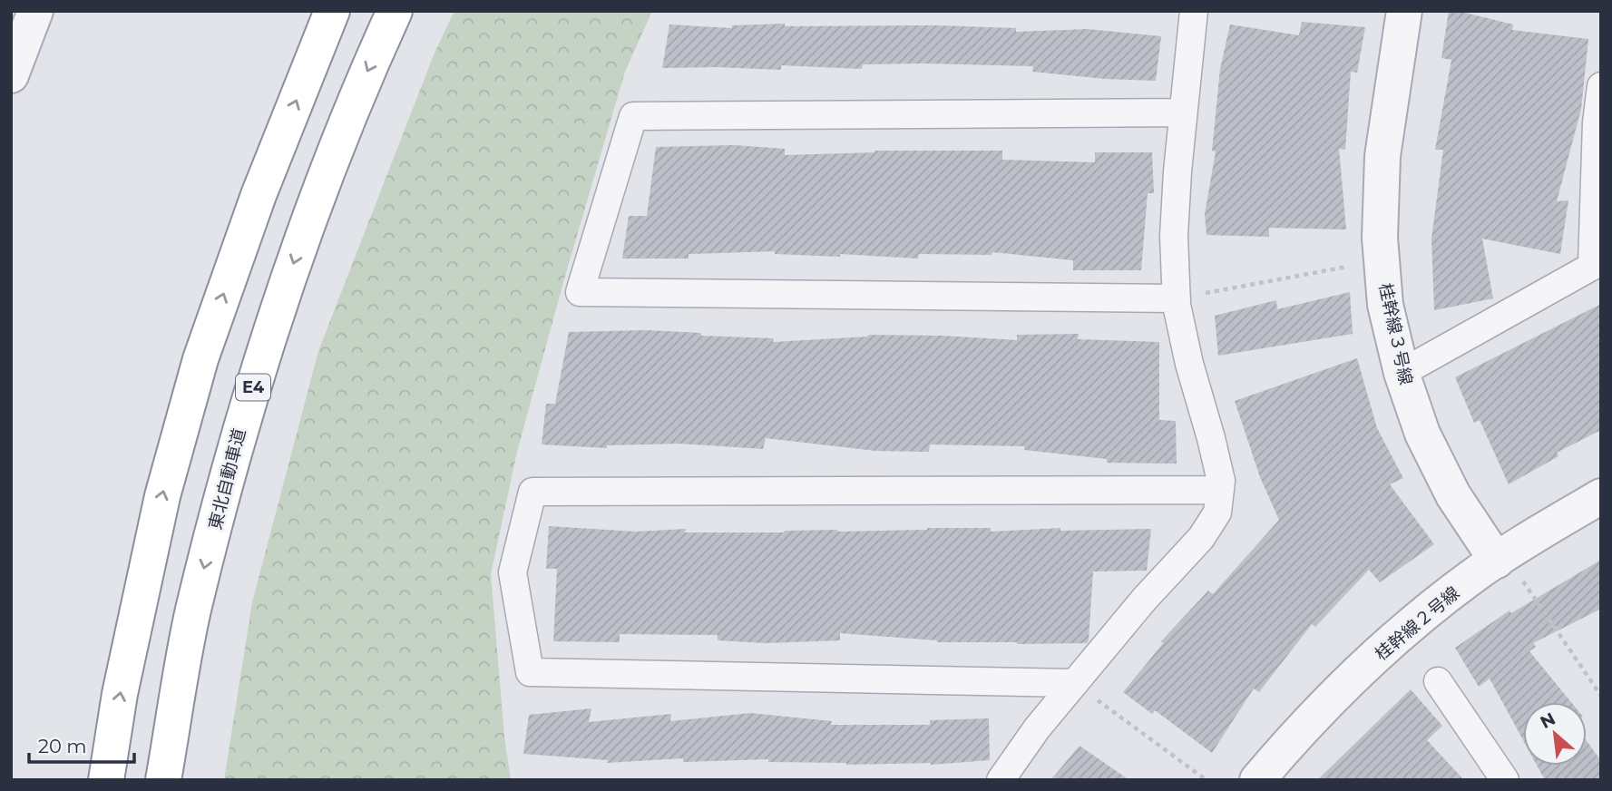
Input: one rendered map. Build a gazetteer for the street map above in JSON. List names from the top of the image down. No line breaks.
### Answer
{"streets":{"highway":["E4","東北自動車道"],"street":["桂幹線３号線","桂幹線２号線"]},"crossings":[["桂幹線３号線","桂幹線２号線"]],"scale_bar":"20 m","north":"top left"}
